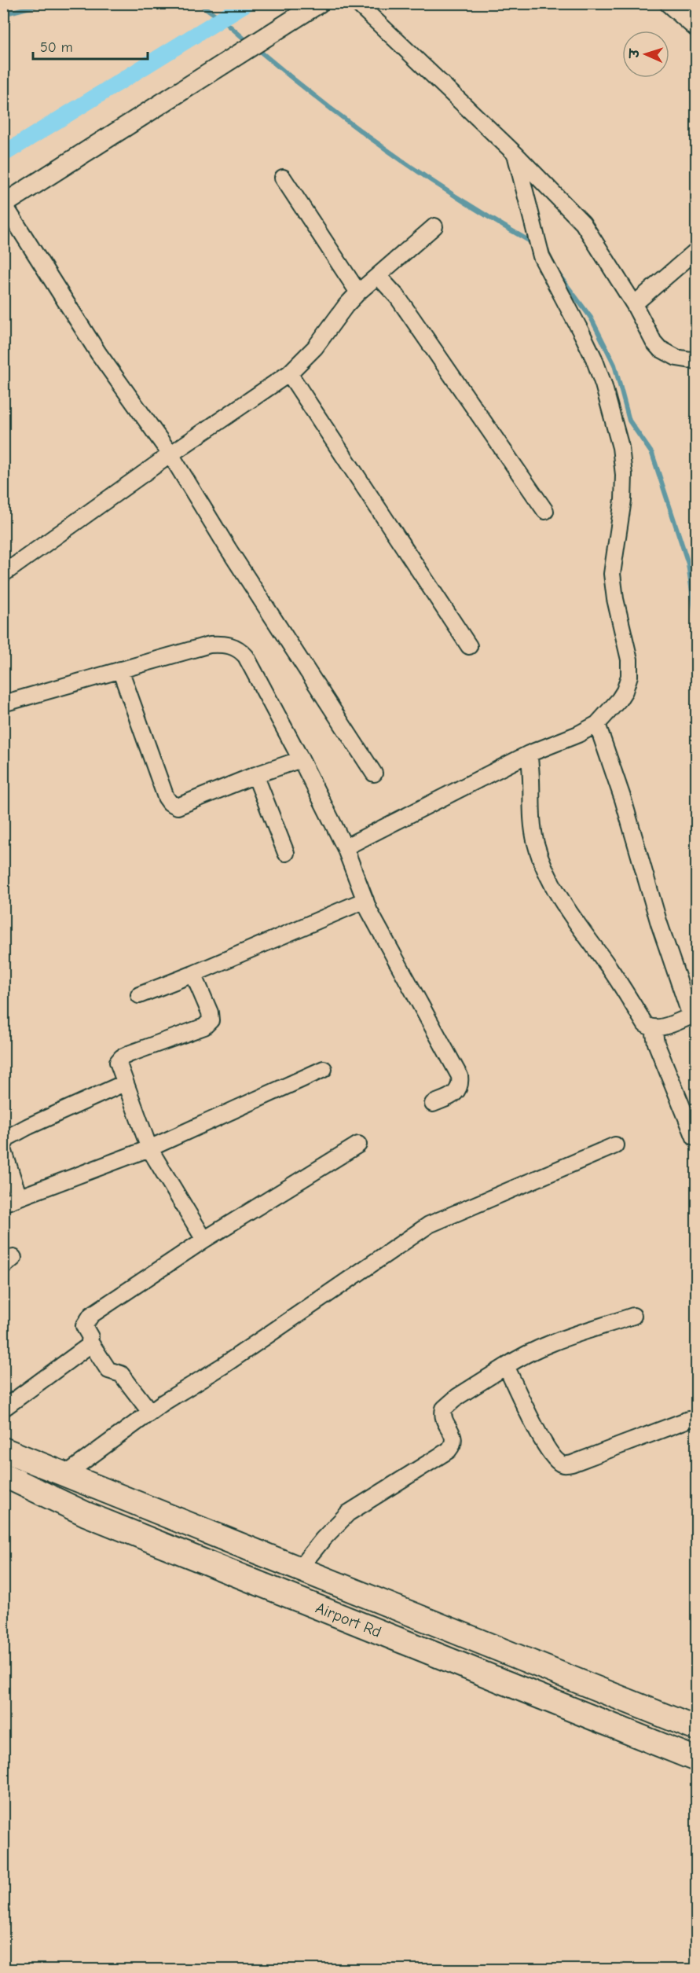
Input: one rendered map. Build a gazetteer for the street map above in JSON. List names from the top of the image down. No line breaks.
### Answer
{"streets":{"main road":["Airport Rd"]},"scale_bar":"50 m","north":"left"}
